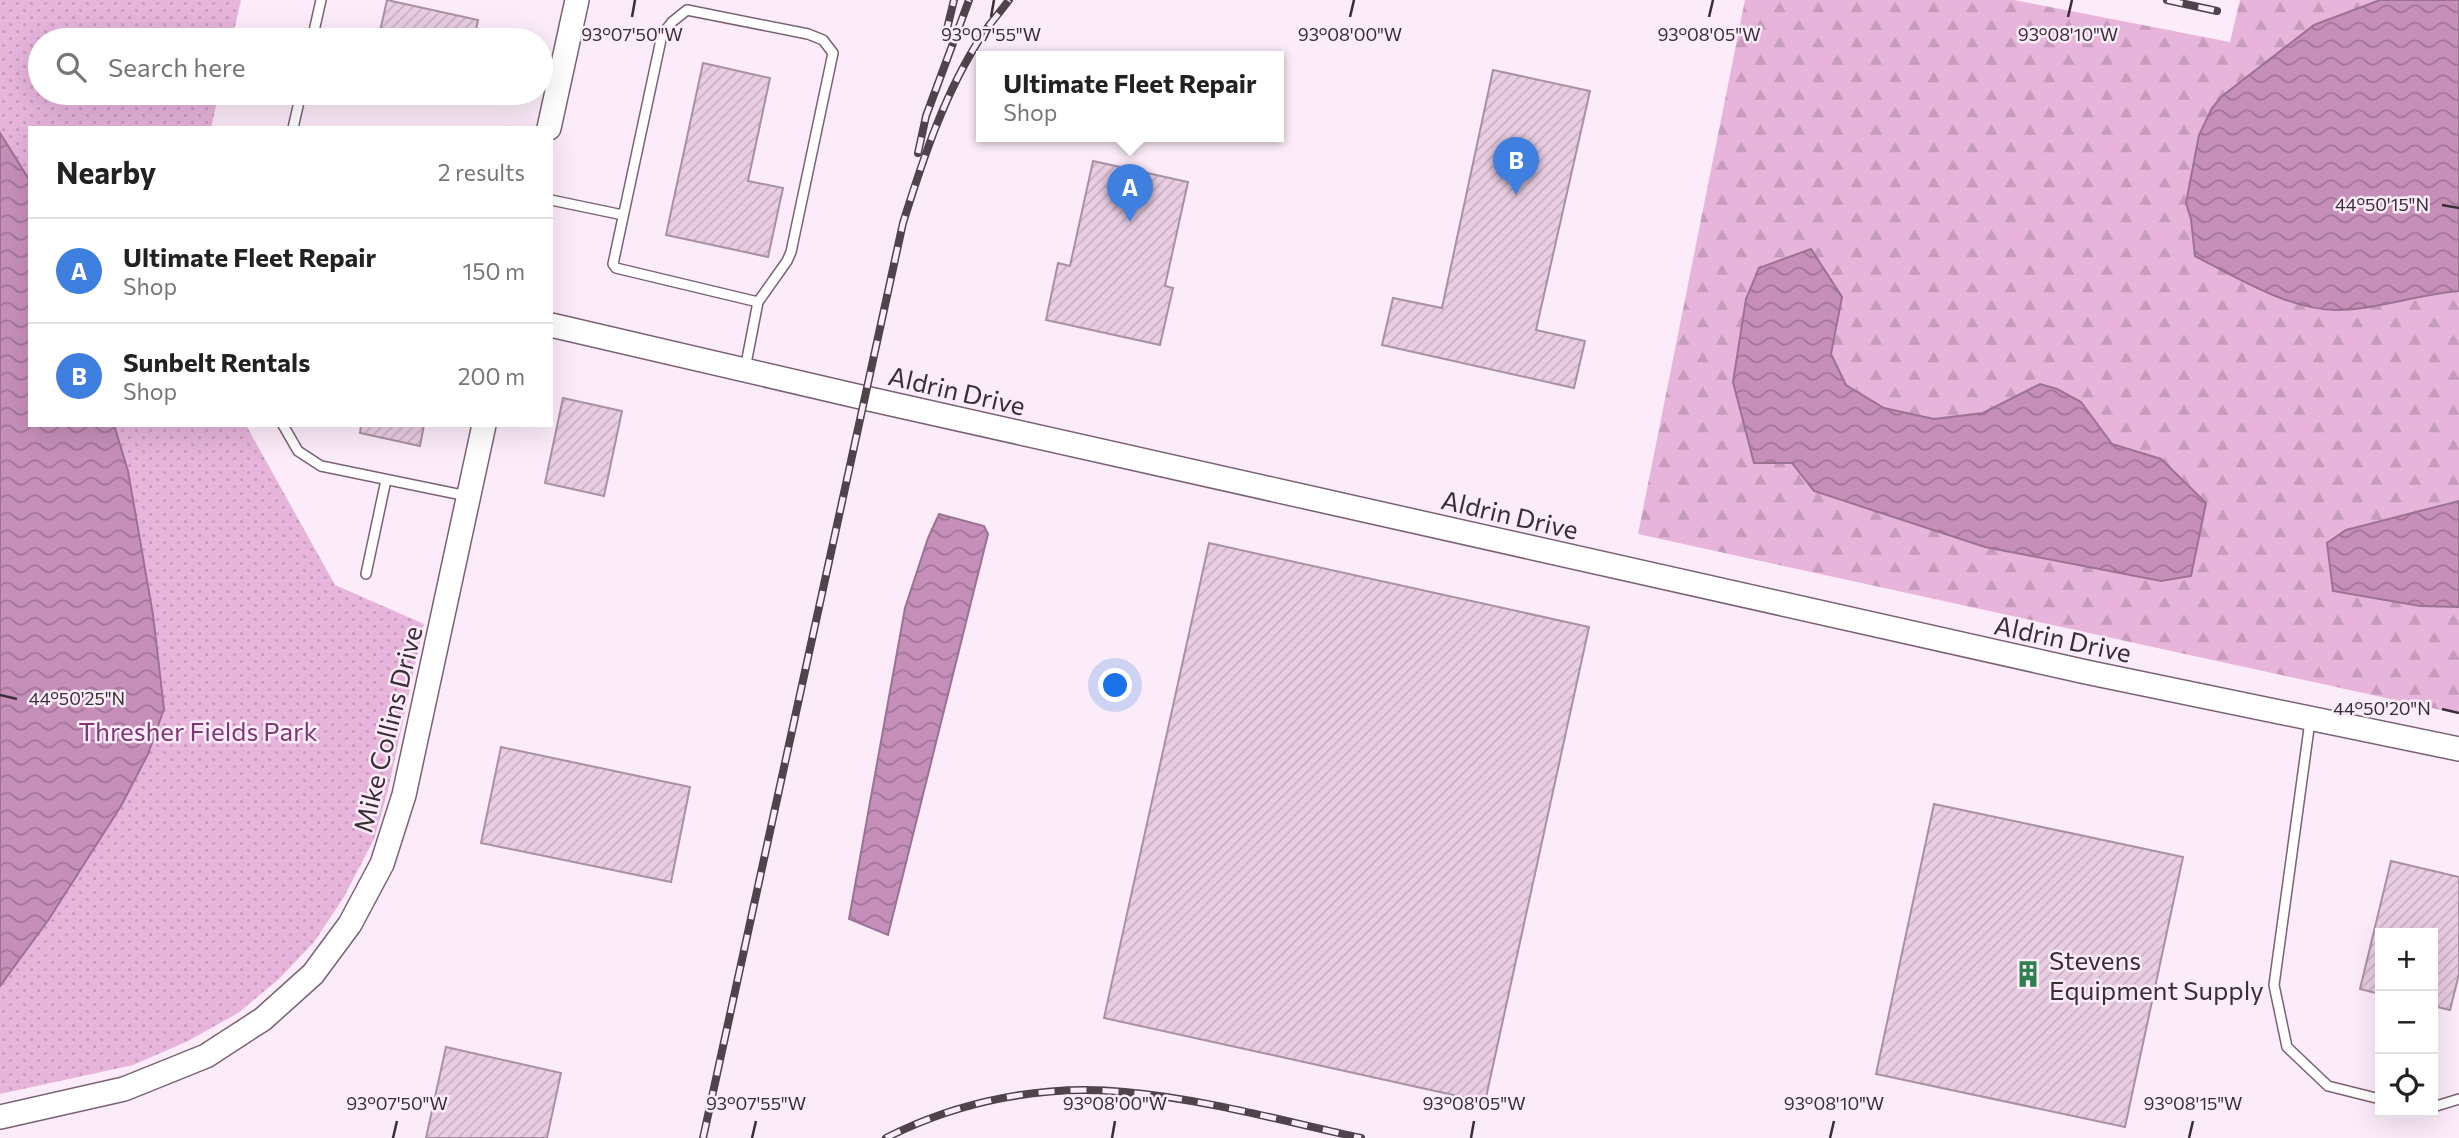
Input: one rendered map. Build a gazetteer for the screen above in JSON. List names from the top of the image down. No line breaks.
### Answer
{"streets":{"street":["Aldrin Drive","Mike Collins Drive"]},"parks":["Thresher Fields Park"],"places":{"building":["Stevens Equipment Supply"]},"page":{"search":"Search here","popup":["Ultimate Fleet Repair","Shop"],"heading":["Nearby","2 results"],"pins":["B","A"],"list":[{"mark":"A","name":"Ultimate Fleet Repair","note":"Shop","value":"150 m"},{"mark":"B","name":"Sunbelt Rentals","note":"Shop","value":"200 m"}],"map_buttons":["+","−"]},"coordinates":["93°07'50\"W","93°07'55\"W","93°08'00\"W","93°08'05\"W","93°08'10\"W","44°50'15\"N","44°50'25\"N","44°50'20\"N","93°08'15\"W"]}
